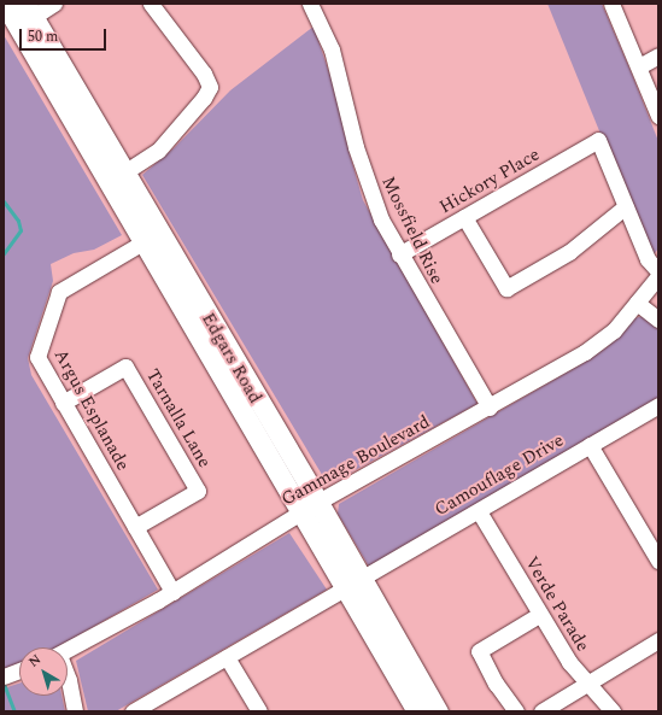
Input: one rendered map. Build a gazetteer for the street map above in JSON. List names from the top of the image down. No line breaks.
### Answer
{"streets":{"main road":["Edgars Road"],"street":["Hickory Place","Mossfield Rise","Argus Esplanade","Tarnalla Lane","Gammage Boulevard","Camouflage Drive","Verde Parade"]},"crossings":[["Hickory Place","Mossfield Rise"],["Mossfield Rise","Gammage Boulevard"],["Edgars Road","Argus Esplanade"],["Edgars Road","Gammage Boulevard"],["Edgars Road","Camouflage Drive"],["Argus Esplanade","Tarnalla Lane"],["Argus Esplanade","Gammage Boulevard"],["Camouflage Drive","Verde Parade"]],"scale_bar":"50 m","north":"top left"}
